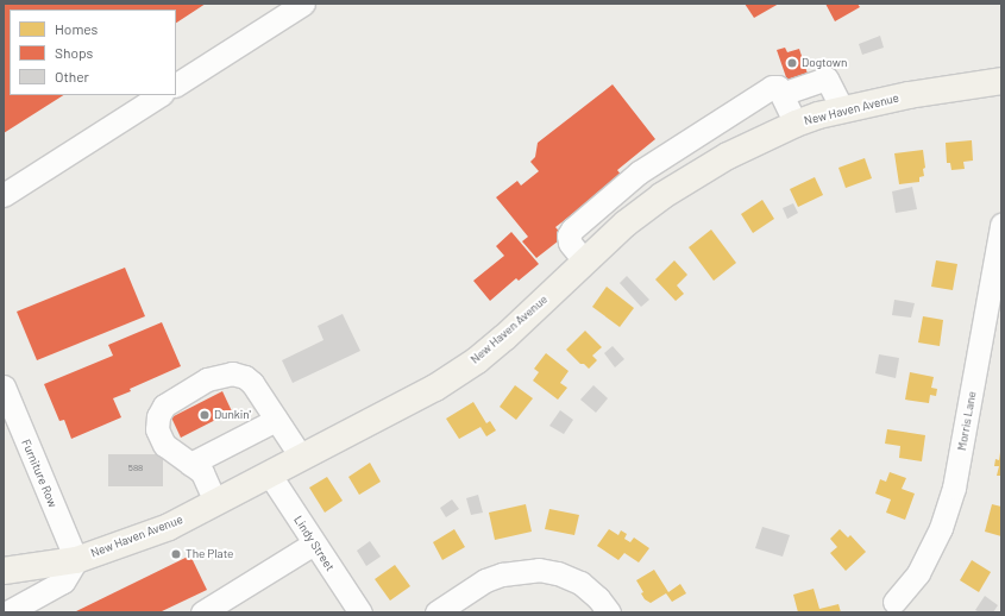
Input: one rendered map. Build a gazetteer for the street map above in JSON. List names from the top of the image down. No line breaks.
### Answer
{"streets":{"main road":["New Haven Avenue"],"street":["Morris Lane","Furniture Row","Lindy Street"]},"crossings":[["New Haven Avenue","Furniture Row"],["New Haven Avenue","Lindy Street"]],"places":["Dogtown","Dunkin'","The Plate"],"house_numbers":["588"],"legend":["Homes","Shops","Other"]}
